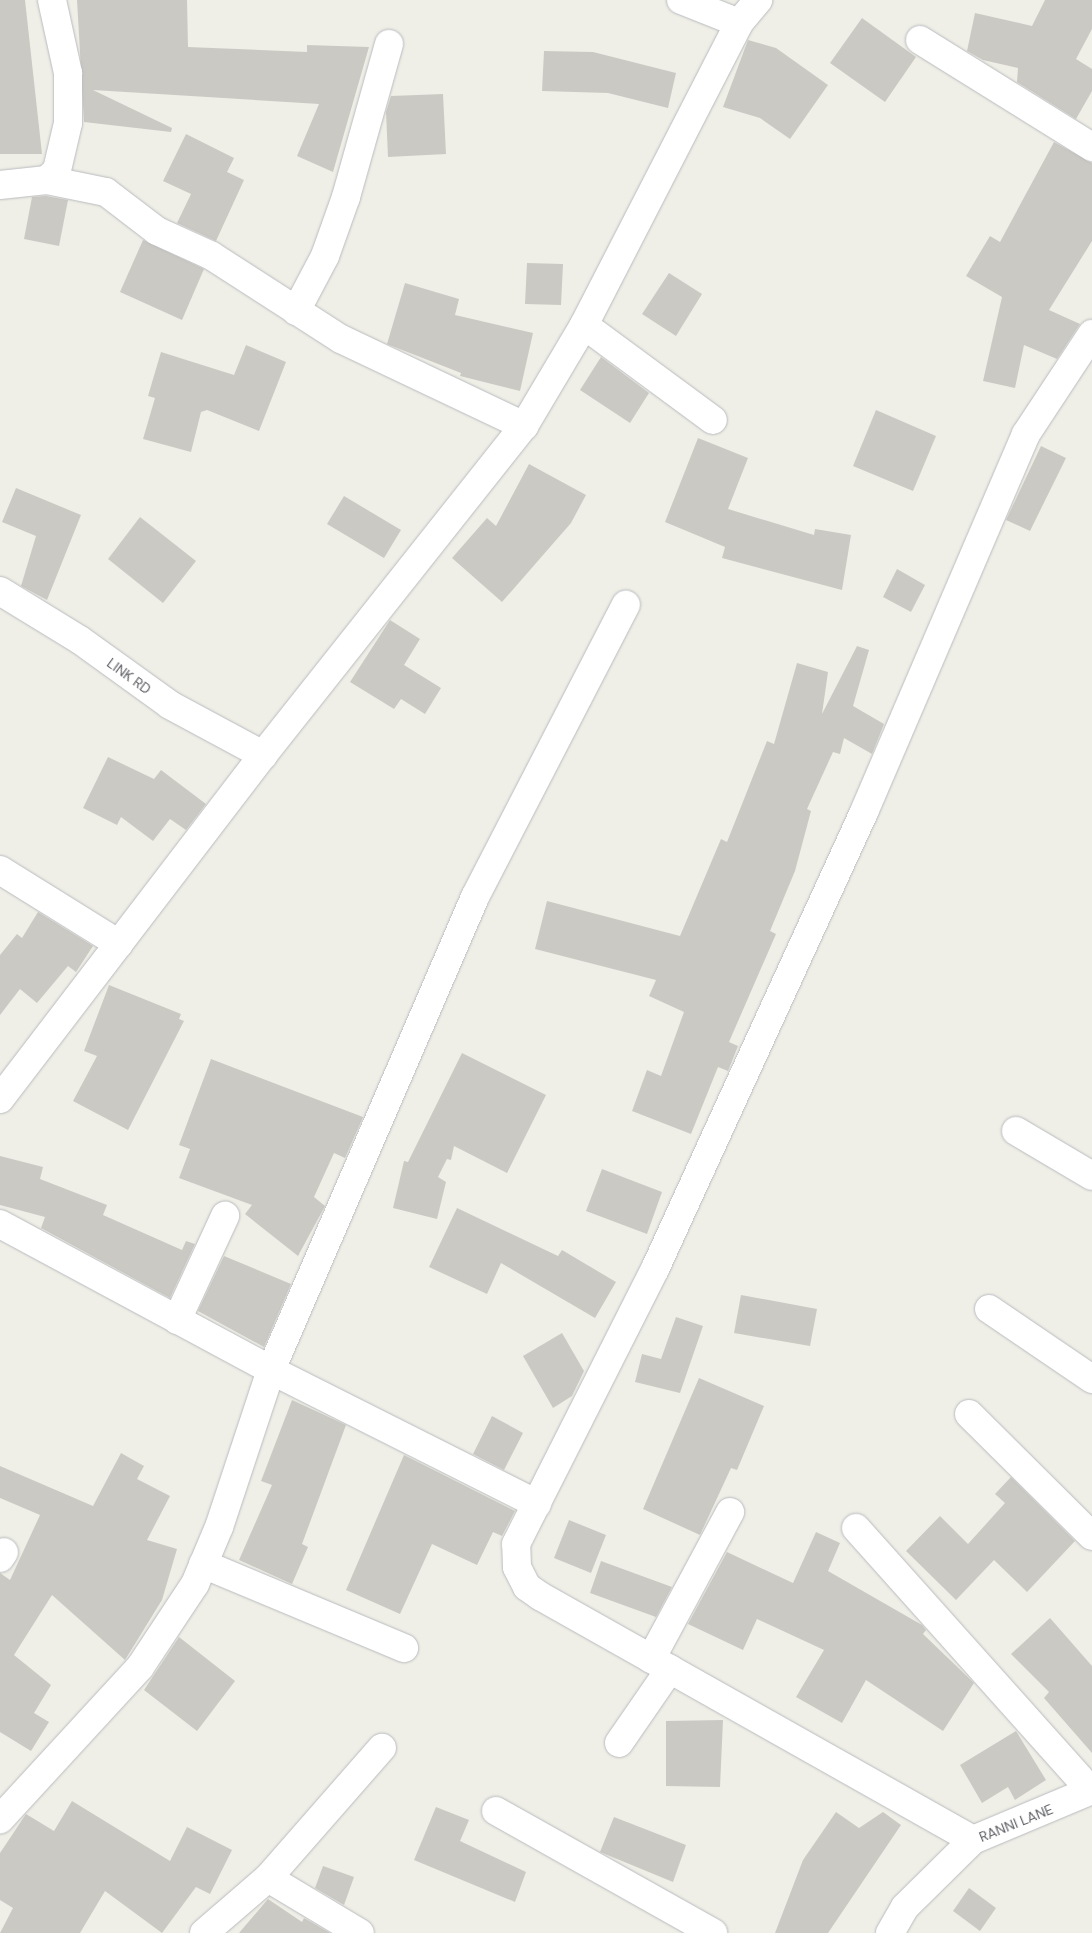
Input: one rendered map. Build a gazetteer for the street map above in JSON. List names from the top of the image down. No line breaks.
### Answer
{"streets":{"street":["LINK RD","RANNI LANE"]}}
